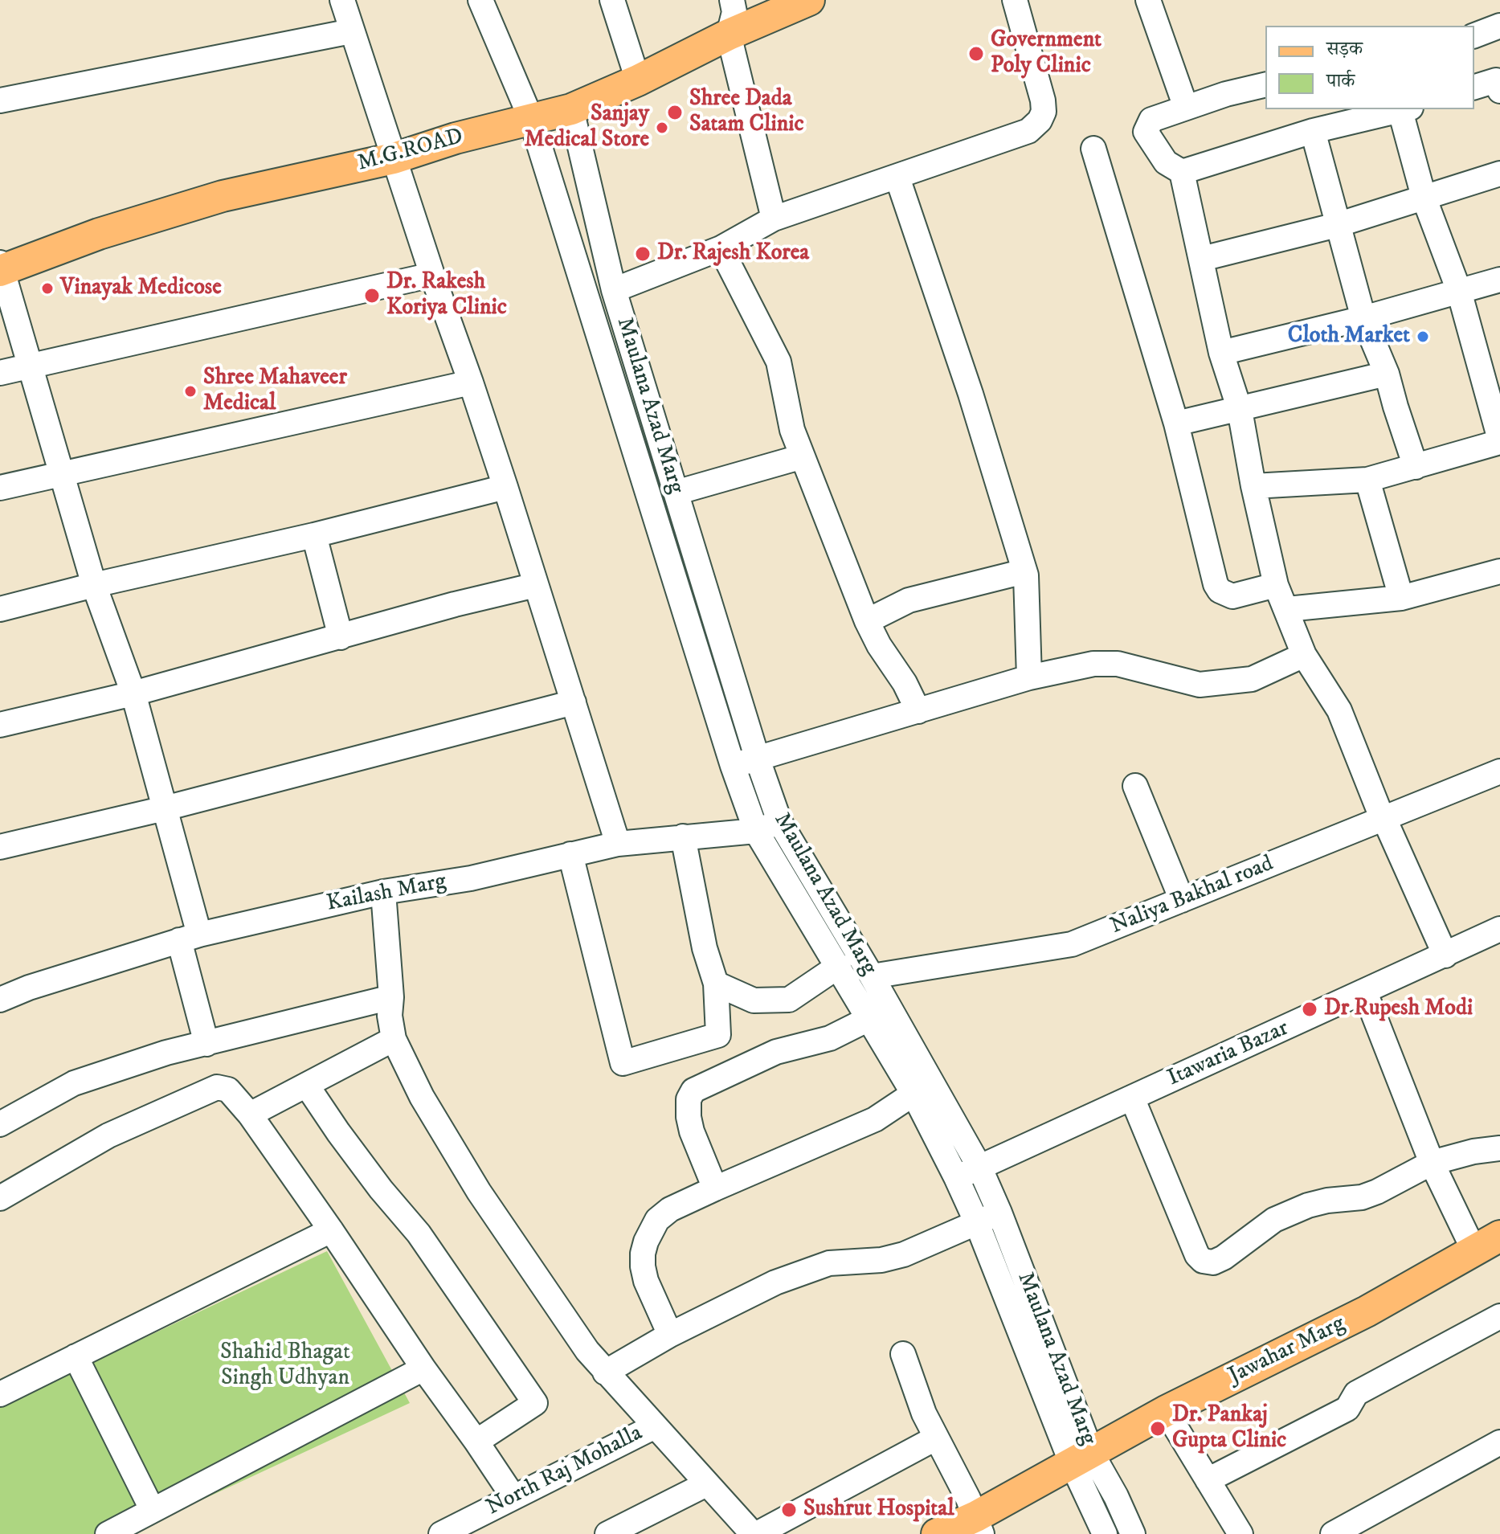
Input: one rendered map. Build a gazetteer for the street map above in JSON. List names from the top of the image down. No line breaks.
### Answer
{"streets":{"main road":["M.G.ROAD","Jawahar Marg"],"street":["Maulana Azad Marg","Kailash Marg","Naliya Bakhal road","Itawaria Bazar","North Raj Mohalla"]},"crossings":[["M.G.ROAD","Maulana Azad Marg"],["Maulana Azad Marg","Kailash Marg"],["Maulana Azad Marg","Naliya Bakhal road"],["Maulana Azad Marg","Itawaria Bazar"],["Maulana Azad Marg","Jawahar Marg"]],"parks":["Shahid Bhagat Singh Udhyan"],"places":["Government Poly Clinic","Shree Dada Satam Clinic","Sanjay Medical Store","Dr. Rajesh Korea","Vinayak Medicose","Dr. Rakesh Koriya Clinic","Cloth Market","Shree Mahaveer Medical","Dr Rupesh Modi","Dr. Pankaj Gupta Clinic","Sushrut Hospital"],"legend":["सड़क","पार्क"]}
